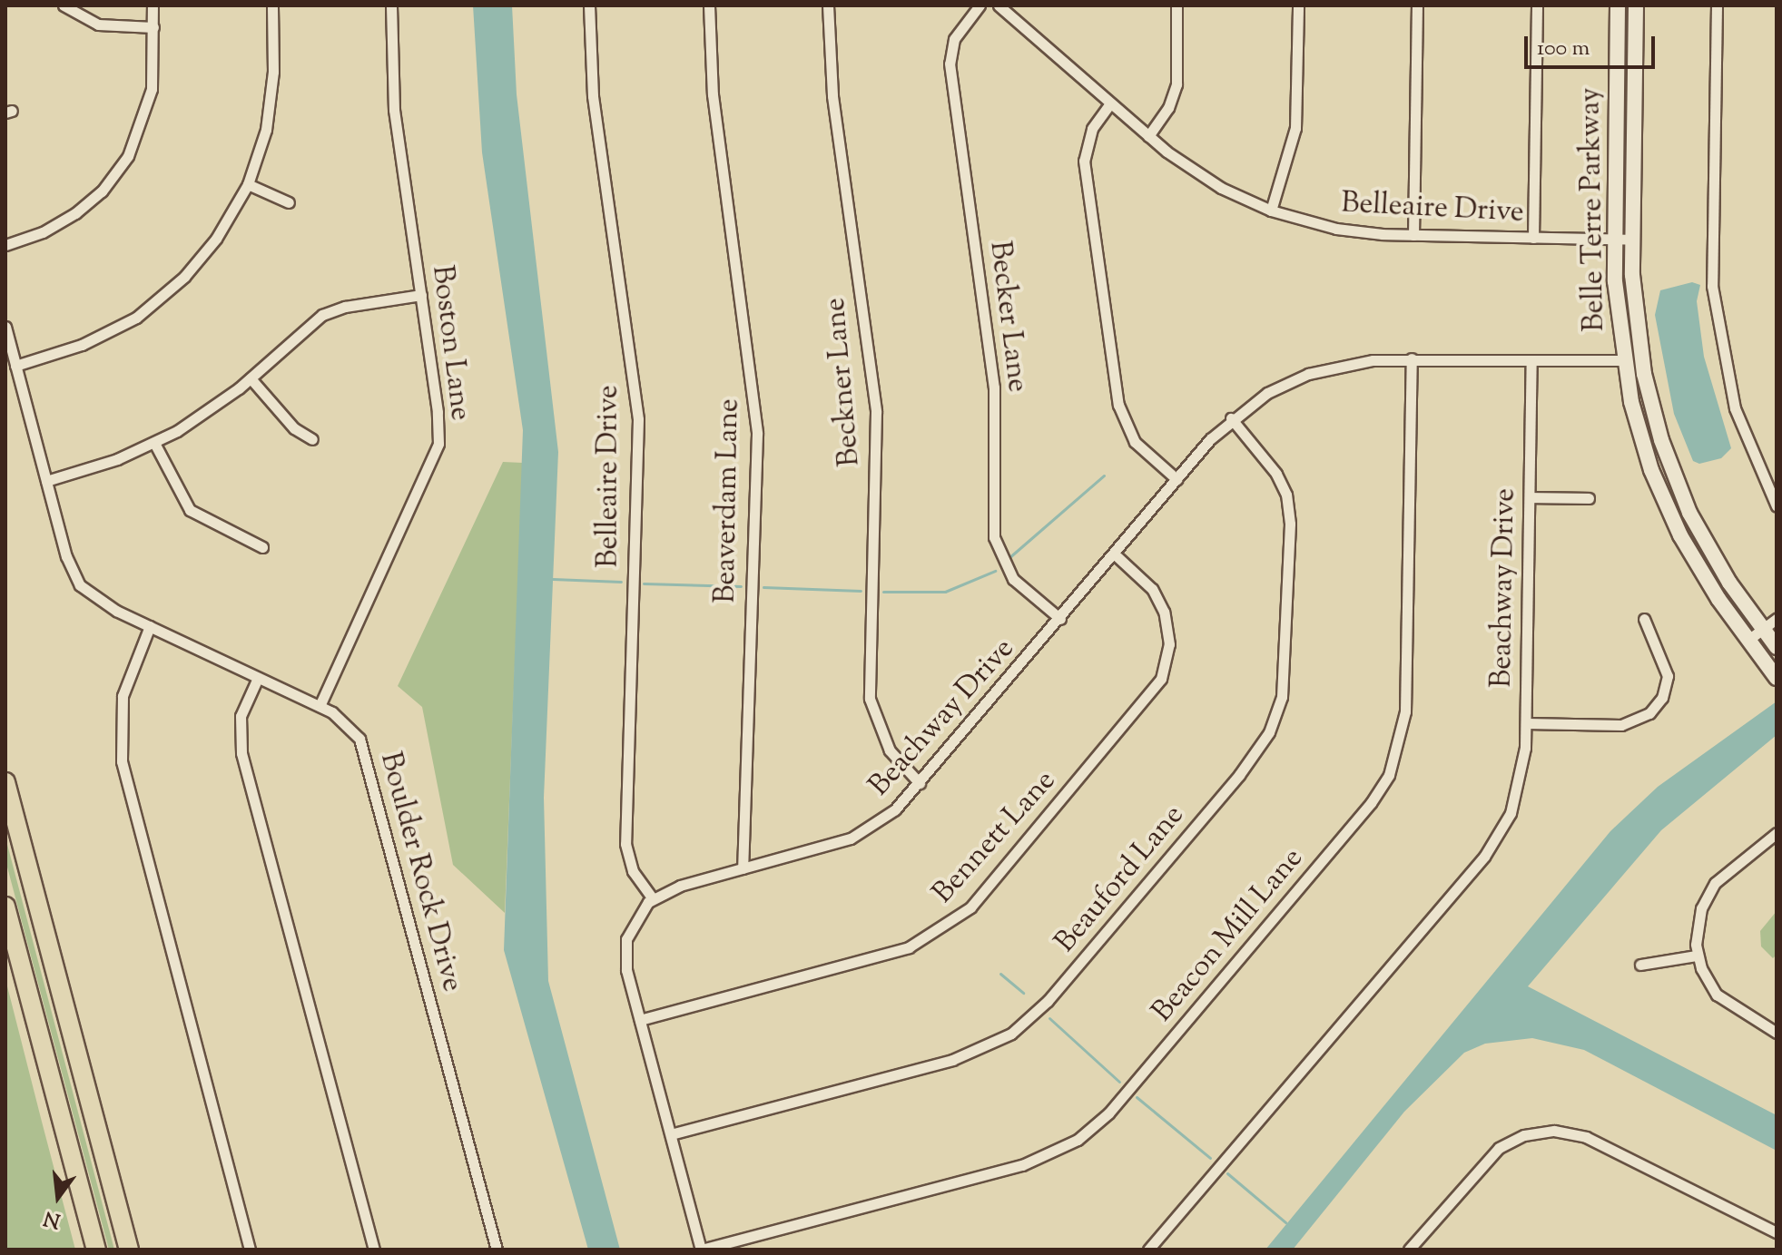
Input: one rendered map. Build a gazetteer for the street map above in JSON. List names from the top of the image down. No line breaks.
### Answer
{"streets":{"main road":["Belle Terre Parkway"],"street":["Belleaire Drive","Becker Lane","Boston Lane","Beckner Lane","Beaverdam Lane","Beachway Drive","Bennett Lane","Boulder Rock Drive","Beauford Lane","Beacon Mill Lane"]},"crossings":[["Belleaire Drive","Belle Terre Parkway"],["Belleaire Drive","Beachway Drive"],["Belle Terre Parkway","Beachway Drive"],["Becker Lane","Beachway Drive"],["Boston Lane","Boulder Rock Drive"],["Beckner Lane","Beachway Drive"],["Beaverdam Lane","Beachway Drive"],["Beachway Drive","Bennett Lane"],["Beachway Drive","Beauford Lane"],["Beachway Drive","Beacon Mill Lane"]],"scale_bar":"100 m","north":"bottom"}
